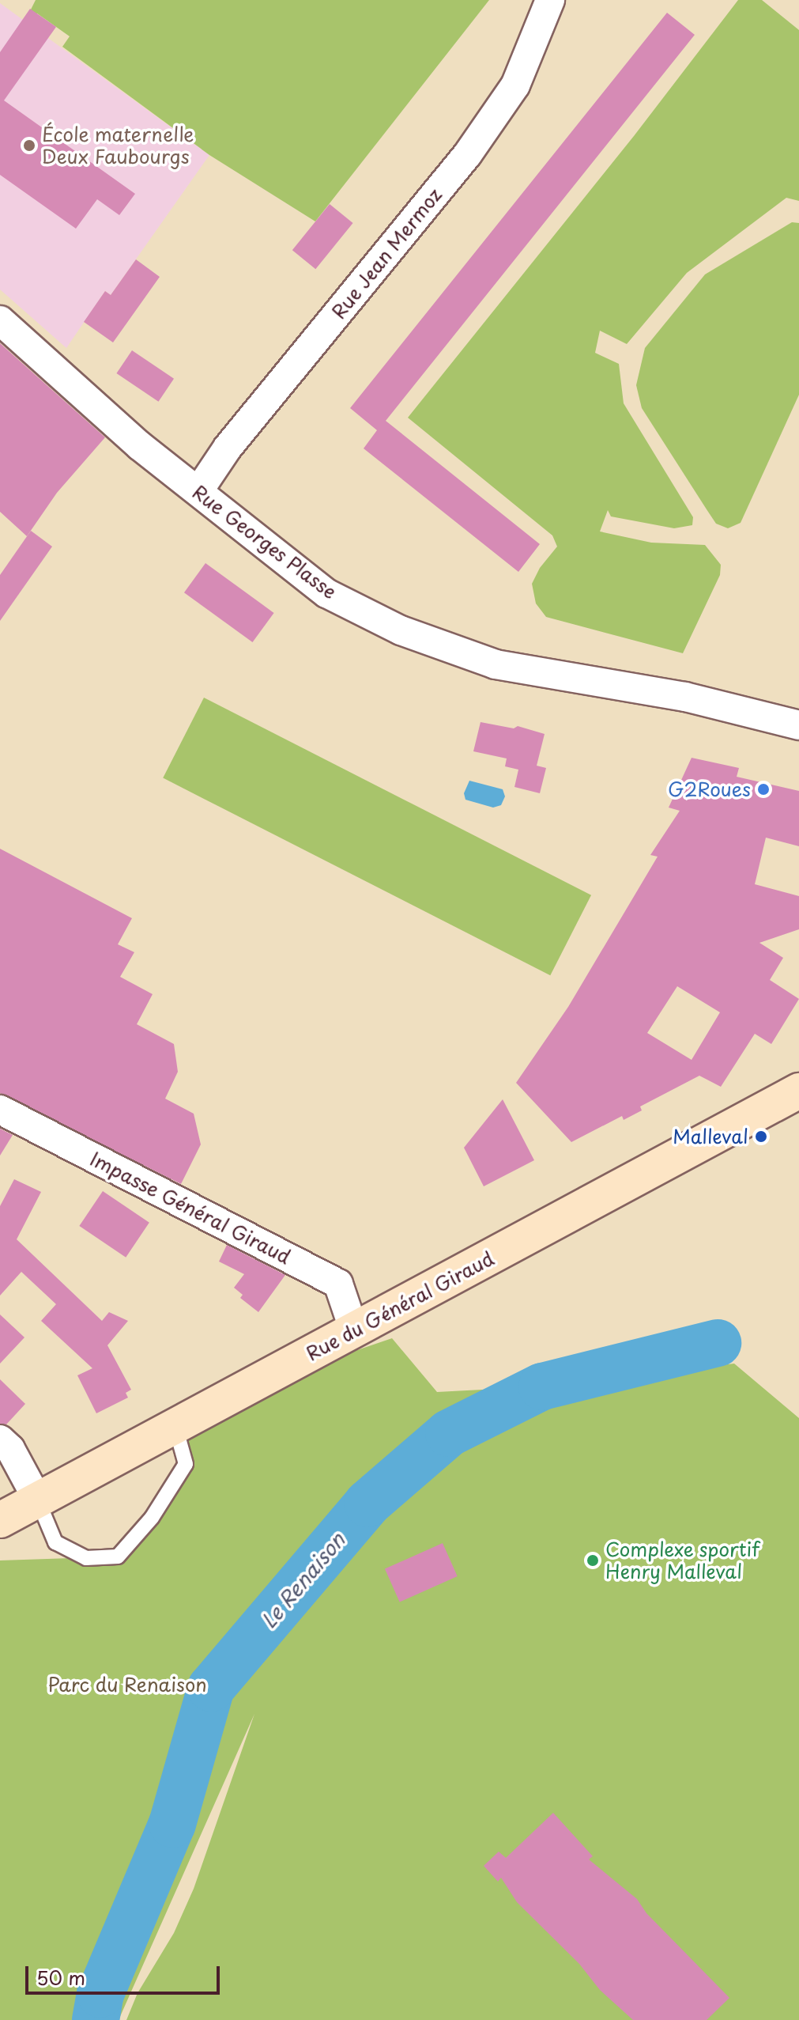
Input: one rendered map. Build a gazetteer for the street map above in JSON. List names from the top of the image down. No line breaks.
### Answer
{"streets":{"street":["Rue Jean Mermoz","Rue Georges Plasse","Impasse Général Giraud","Rue du Général Giraud"]},"crossings":[["Rue Jean Mermoz","Rue Georges Plasse"],["Impasse Général Giraud","Rue du Général Giraud"]],"water":["Le Renaison"],"parks":["Parc du Renaison"],"places":["École maternelle Deux Faubourgs","G2Roues","Malleval","Complexe sportif Henry Malleval"],"scale_bar":"50 m"}
